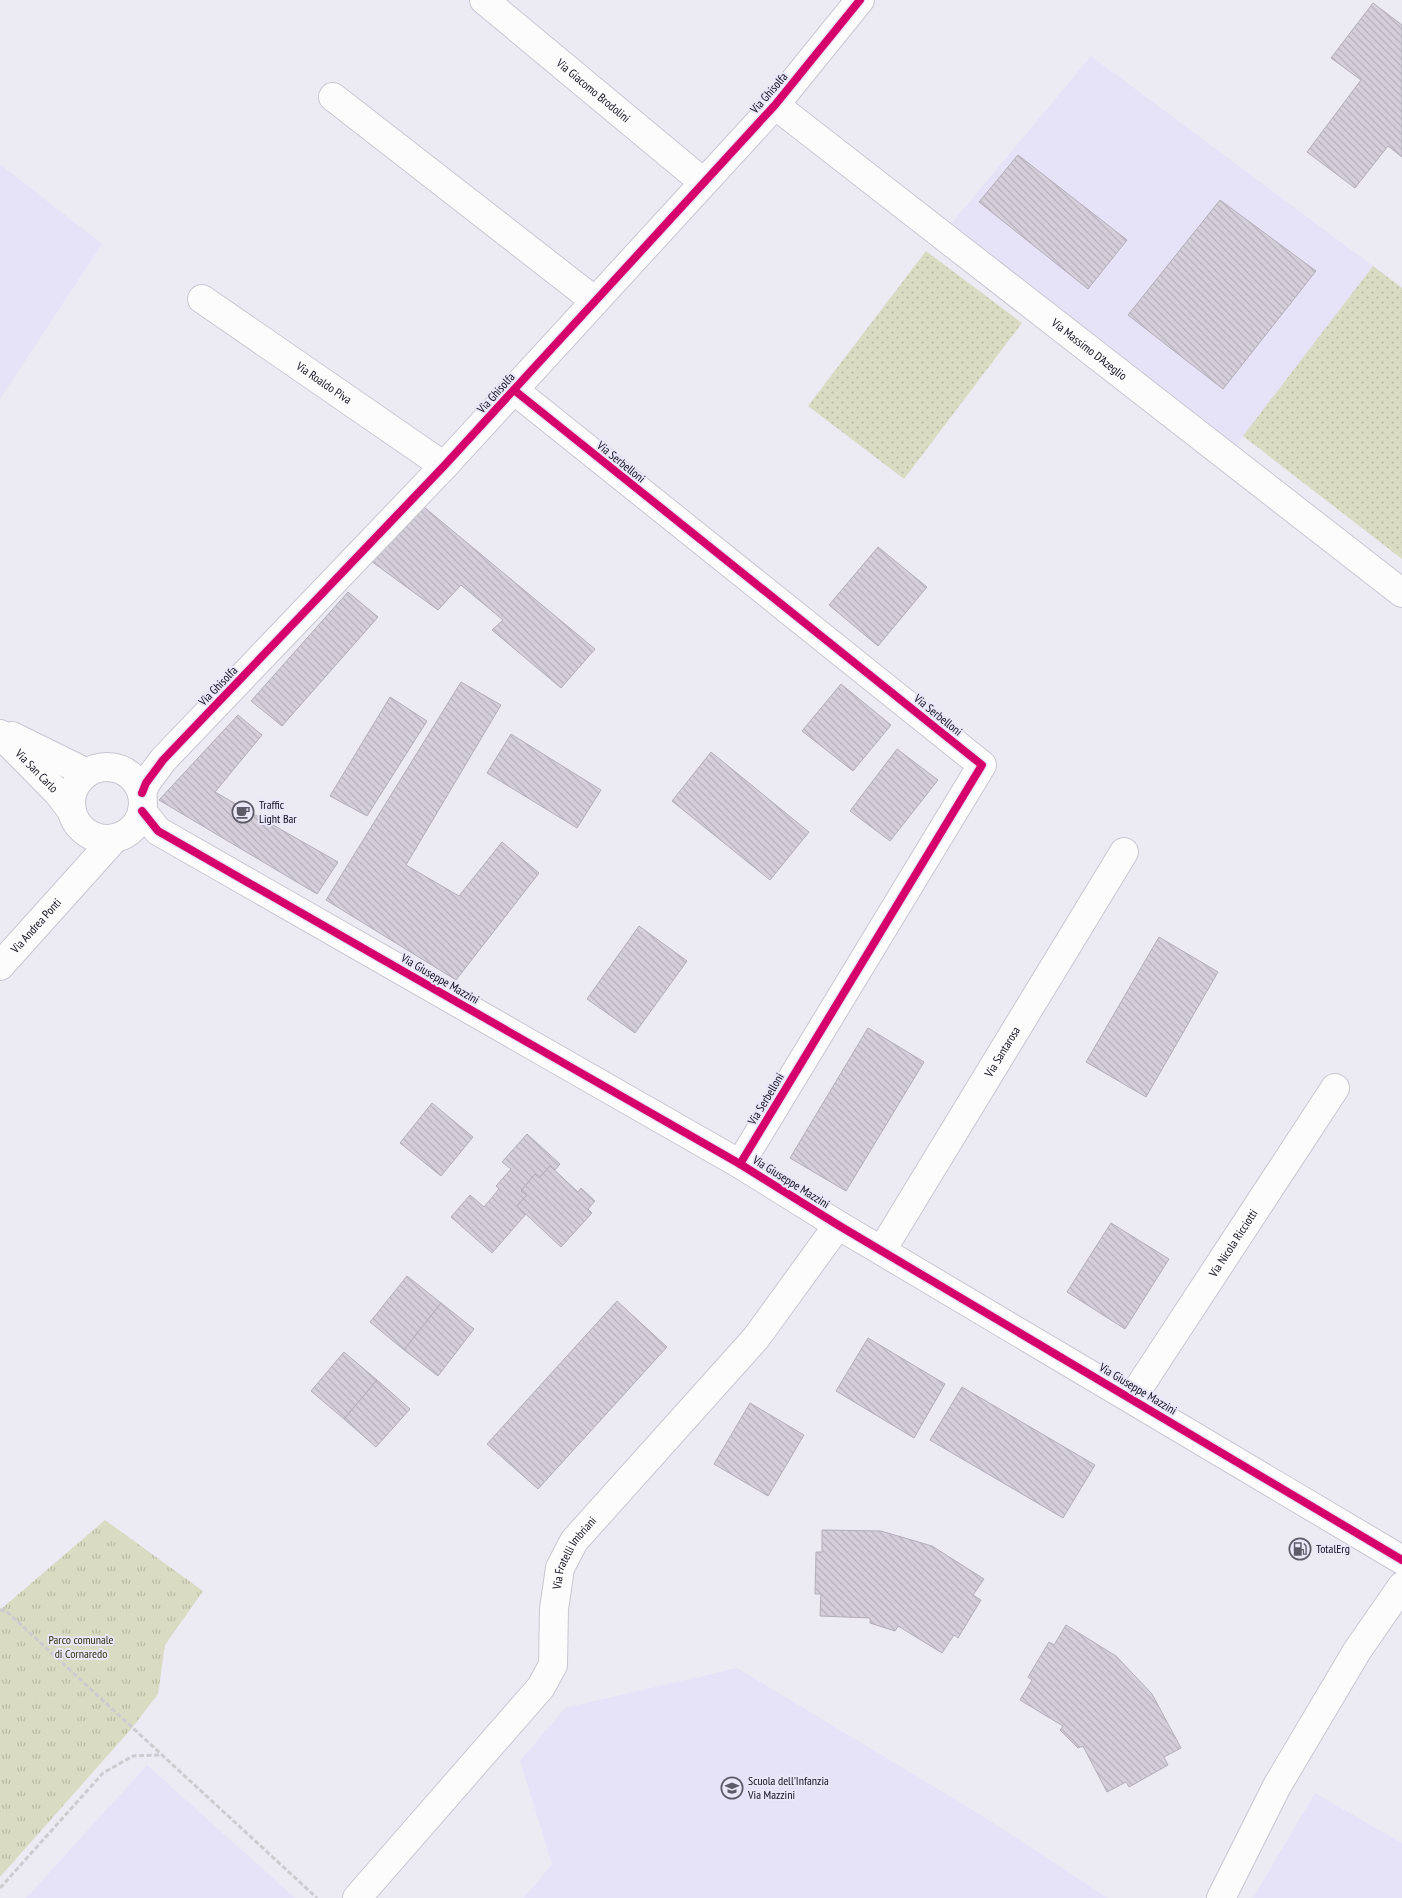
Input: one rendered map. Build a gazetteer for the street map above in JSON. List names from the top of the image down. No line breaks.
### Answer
{"streets":{"street":["Via Giacomo Brodolini","Via Ghisolfa","Via Massimo D'Azeglio","Via Roaldo Piva","Via Serbelloni","Via San Carlo","Via Andrea Ponti","Via Giuseppe Mazzini","Via Santarosa","Via Nicola Ricciotti","Via Fratelli Imbriani"]},"crossings":[["Via Giacomo Brodolini","Via Ghisolfa"],["Via Ghisolfa","Via Massimo D'Azeglio"],["Via Ghisolfa","Via Roaldo Piva"],["Via Ghisolfa","Via Serbelloni"],["Via Ghisolfa","Via San Carlo"],["Via Ghisolfa","Via Andrea Ponti"],["Via Ghisolfa","Via Giuseppe Mazzini"],["Via Serbelloni","Via Giuseppe Mazzini"],["Via San Carlo","Via Andrea Ponti"],["Via San Carlo","Via Giuseppe Mazzini"],["Via Andrea Ponti","Via Giuseppe Mazzini"],["Via Giuseppe Mazzini","Via Santarosa"],["Via Giuseppe Mazzini","Via Nicola Ricciotti"],["Via Giuseppe Mazzini","Via Fratelli Imbriani"]],"parks":["Parco comunale di Cornaredo"],"places":{"cafe":["Traffic Light Bar"],"fuel station":["TotalErg"],"school or university":["Scuola dell'Infanzia Via Mazzini"]}}
